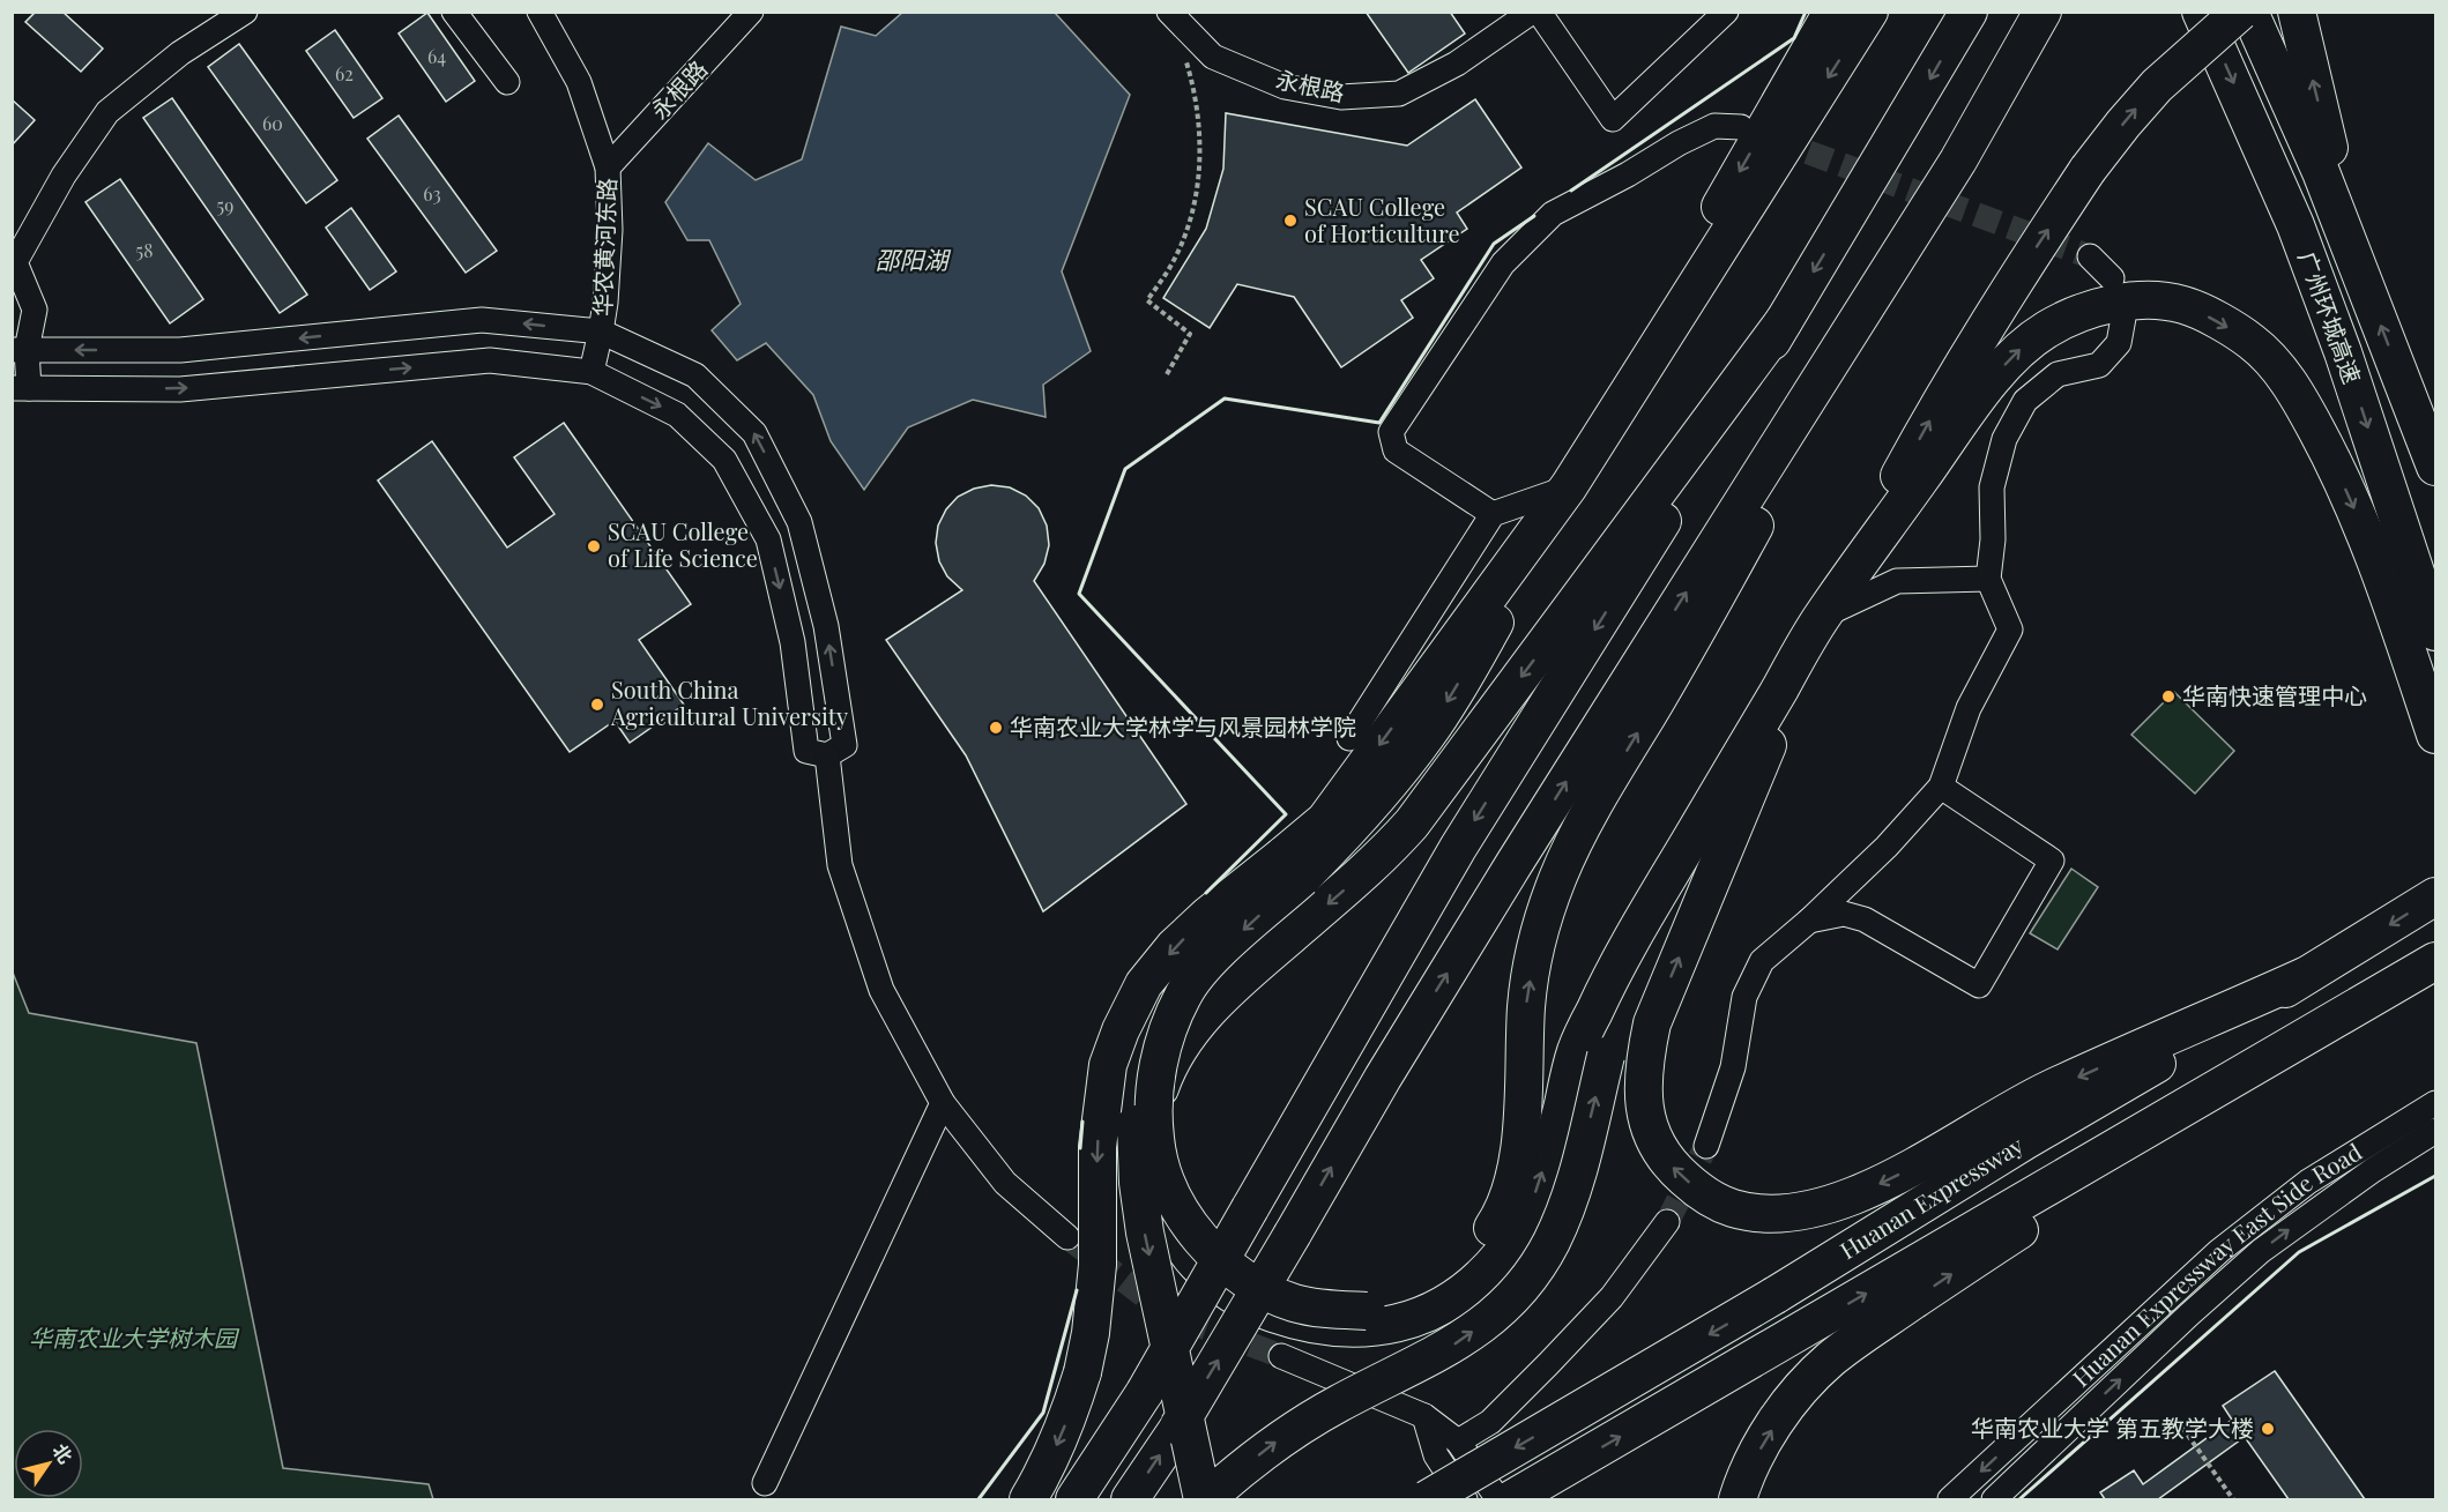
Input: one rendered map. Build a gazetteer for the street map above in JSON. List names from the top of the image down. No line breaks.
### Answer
{"streets":{"highway":["广州环城高速","Huanan Expressway"],"street":["永根路","华农黄河东路","Huanan Expressway East Side Road"]},"crossings":[["永根路","华农黄河东路"]],"water":["邵阳湖"],"parks":["华南农业大学树木园"],"places":["SCAU College of Horticulture","SCAU College of Life Science","华南快速管理中心","South China Agricultural University","华南农业大学林学与风景园林学院","华南农业大学 第五教学大楼"],"house_numbers":["64","62","60","63","59","58"],"north":"top right"}
